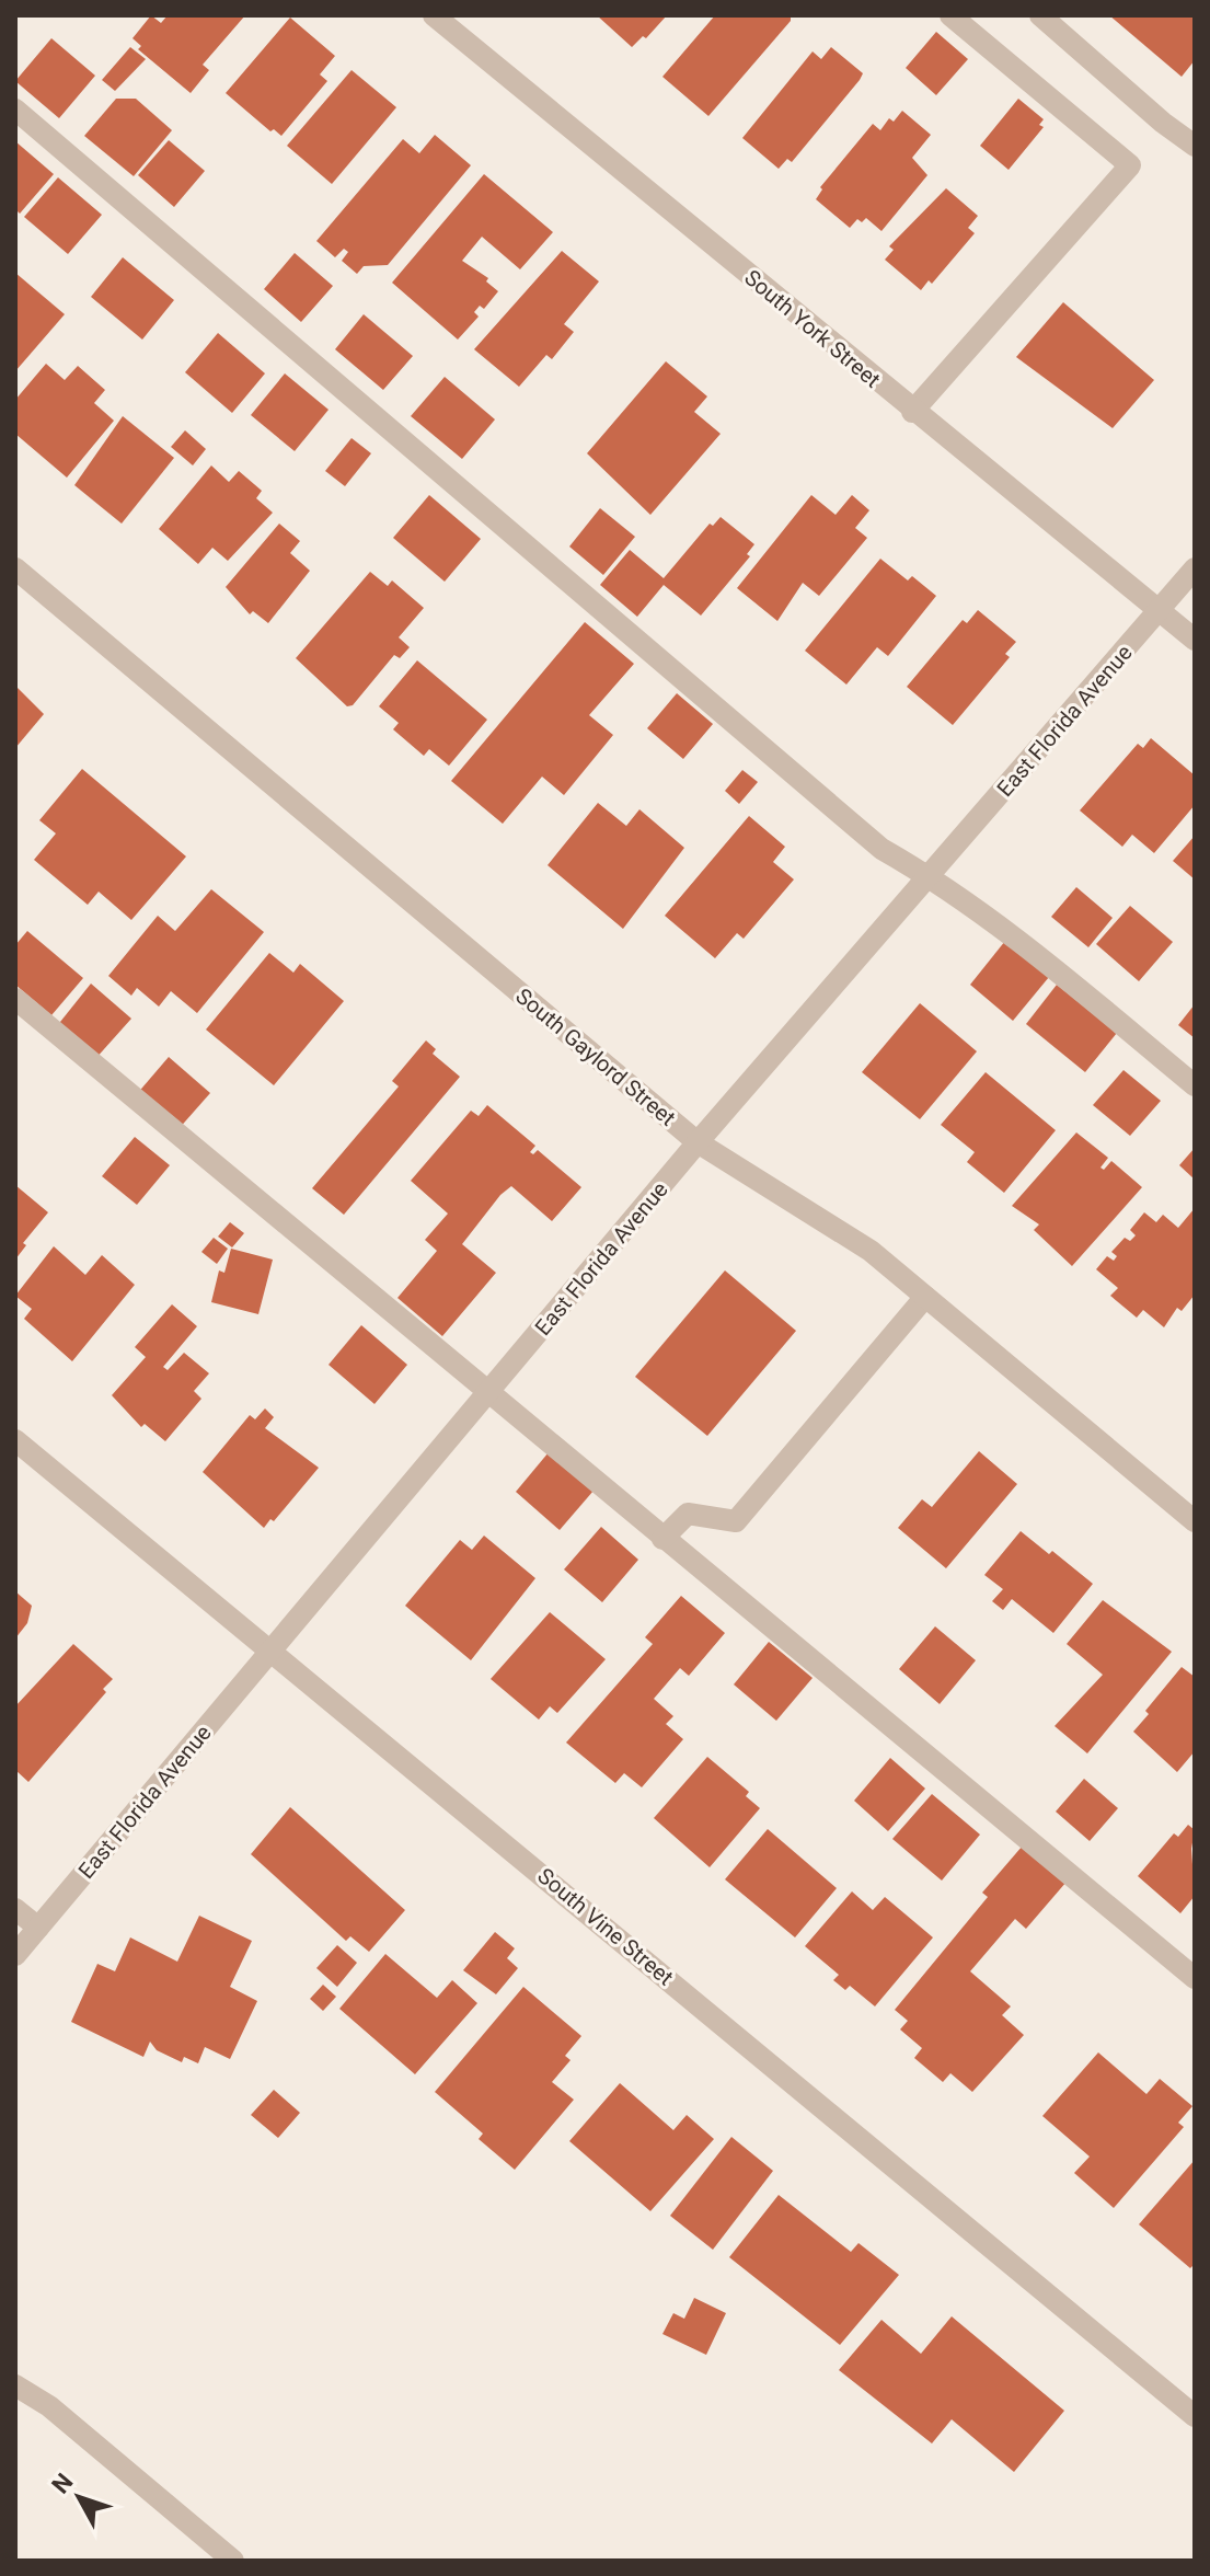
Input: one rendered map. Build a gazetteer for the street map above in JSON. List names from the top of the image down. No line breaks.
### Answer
{"streets":{"street":["South York Street","East Florida Avenue","South Gaylord Street","South Vine Street"]},"crossings":[["South York Street","East Florida Avenue"],["East Florida Avenue","South Gaylord Street"],["East Florida Avenue","South Vine Street"]],"north":"top left"}
